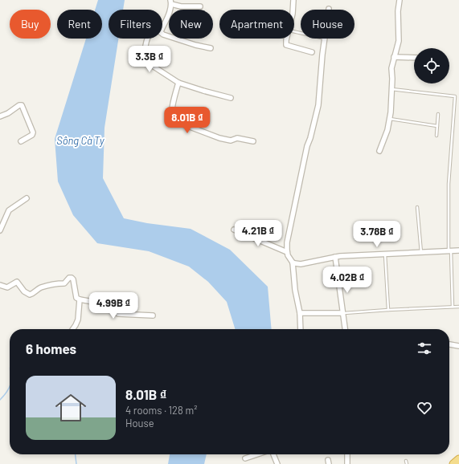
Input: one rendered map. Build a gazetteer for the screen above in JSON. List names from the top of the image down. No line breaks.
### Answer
{"water":["Sông Cà Ty"],"page":{"chip":["Buy","Rent","Filters","New","Apartment","House"],"price":["3.3B ₫","8.01B ₫","4.21B ₫","3.78B ₫","4.02B ₫","4.99B ₫"],"heading":"6 homes","list":[{"name":"8.01B ₫","note":"4 rooms · 128 m² · House"}]}}
